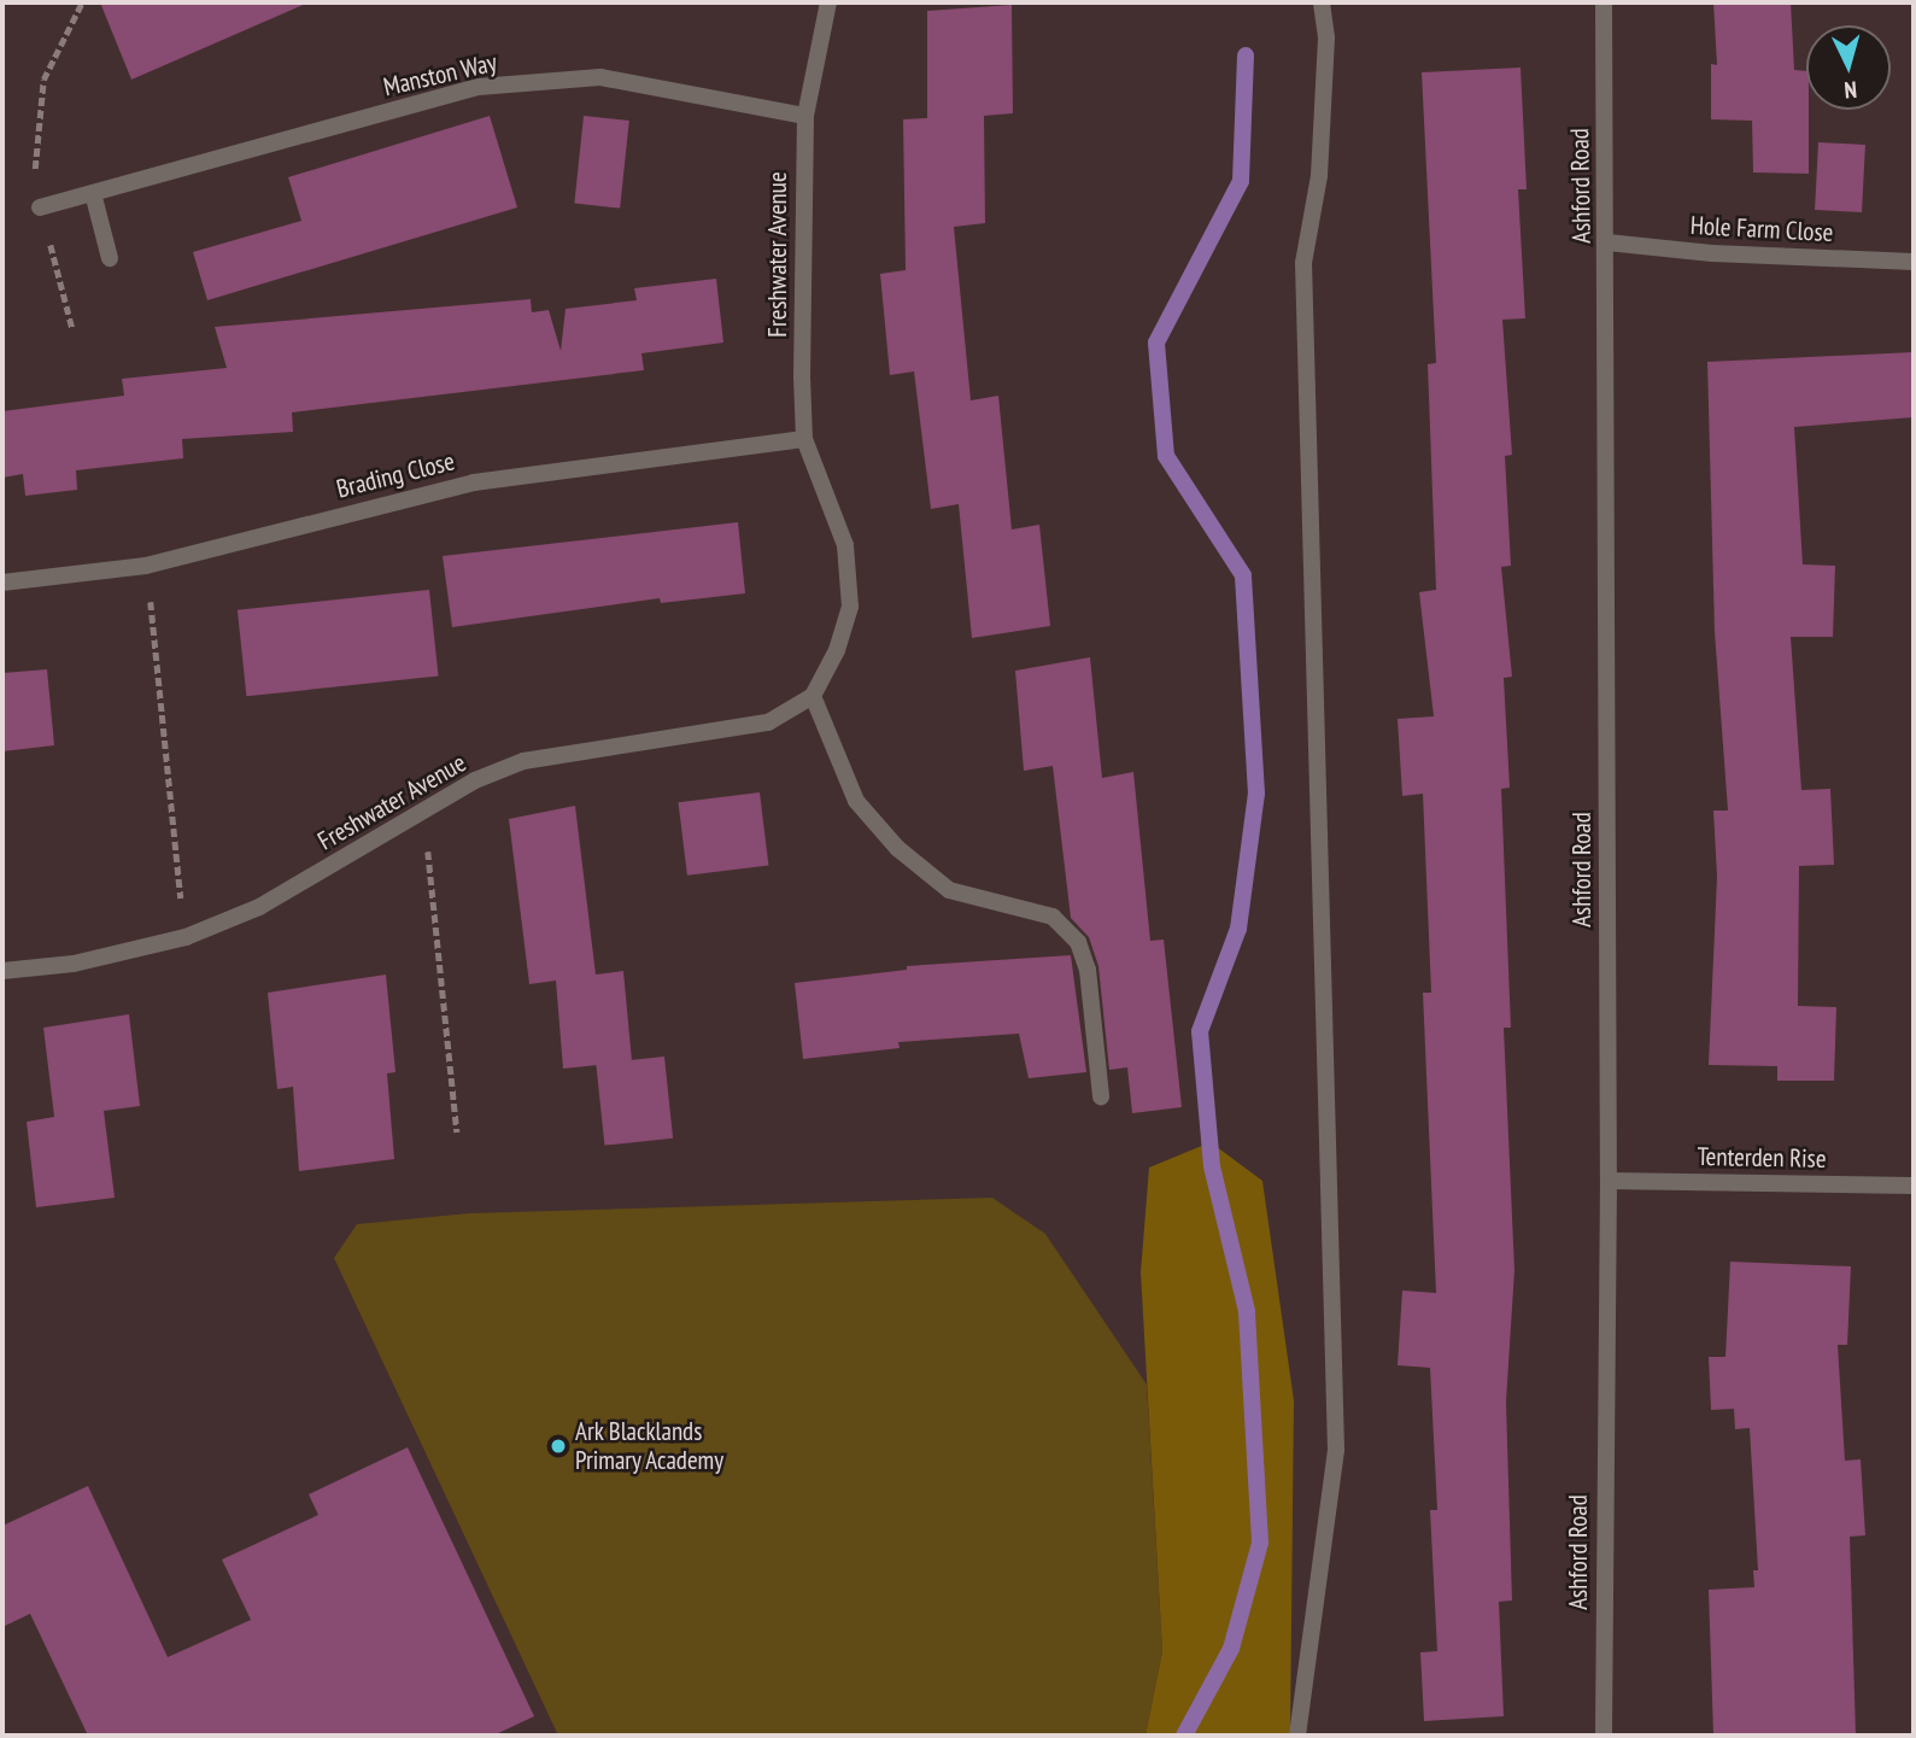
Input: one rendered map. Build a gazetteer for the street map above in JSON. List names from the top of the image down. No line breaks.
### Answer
{"streets":{"street":["Manston Way","Ashford Road","Hole Farm Close","Freshwater Avenue","Brading Close","Tenterden Rise"]},"crossings":[["Manston Way","Freshwater Avenue"],["Ashford Road","Hole Farm Close"],["Ashford Road","Tenterden Rise"],["Freshwater Avenue","Brading Close"]],"places":["Ark Blacklands Primary Academy"],"north":"bottom"}
